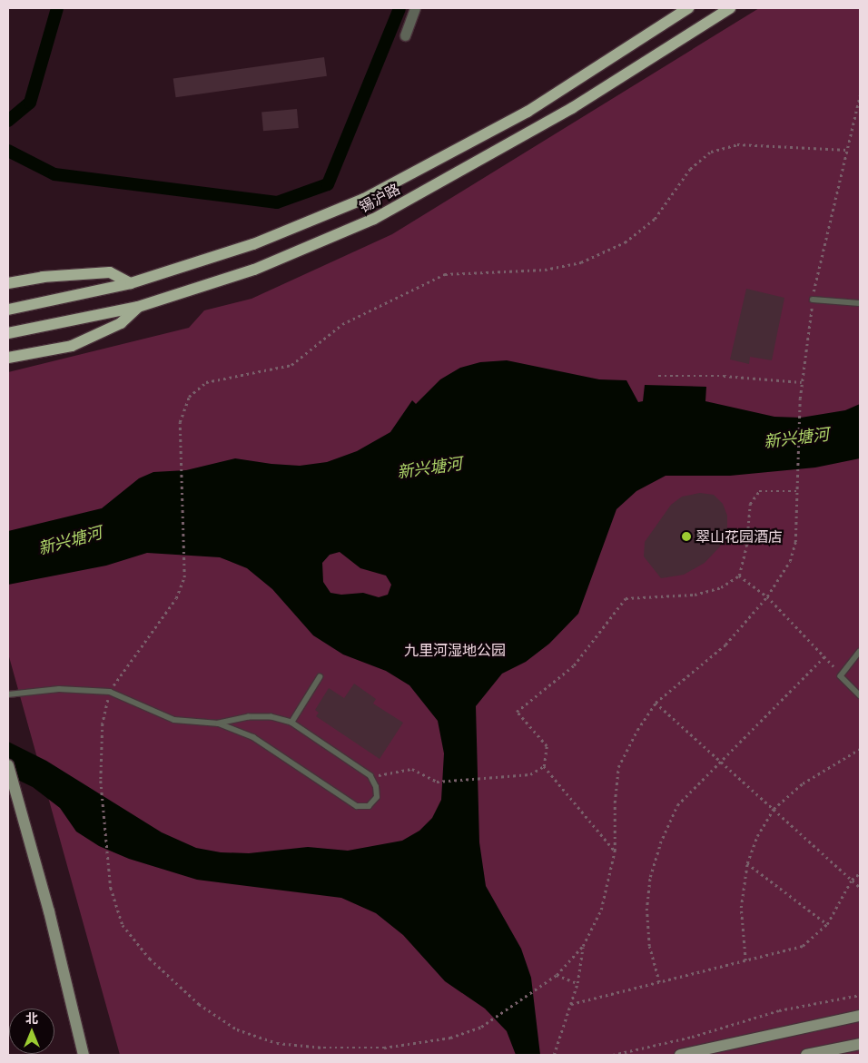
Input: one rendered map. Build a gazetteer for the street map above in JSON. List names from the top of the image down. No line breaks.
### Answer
{"streets":{"main road":["锡沪路"]},"water":["新兴塘河"],"parks":["九里河湿地公园"],"places":["翠山花园酒店"],"north":"top"}
